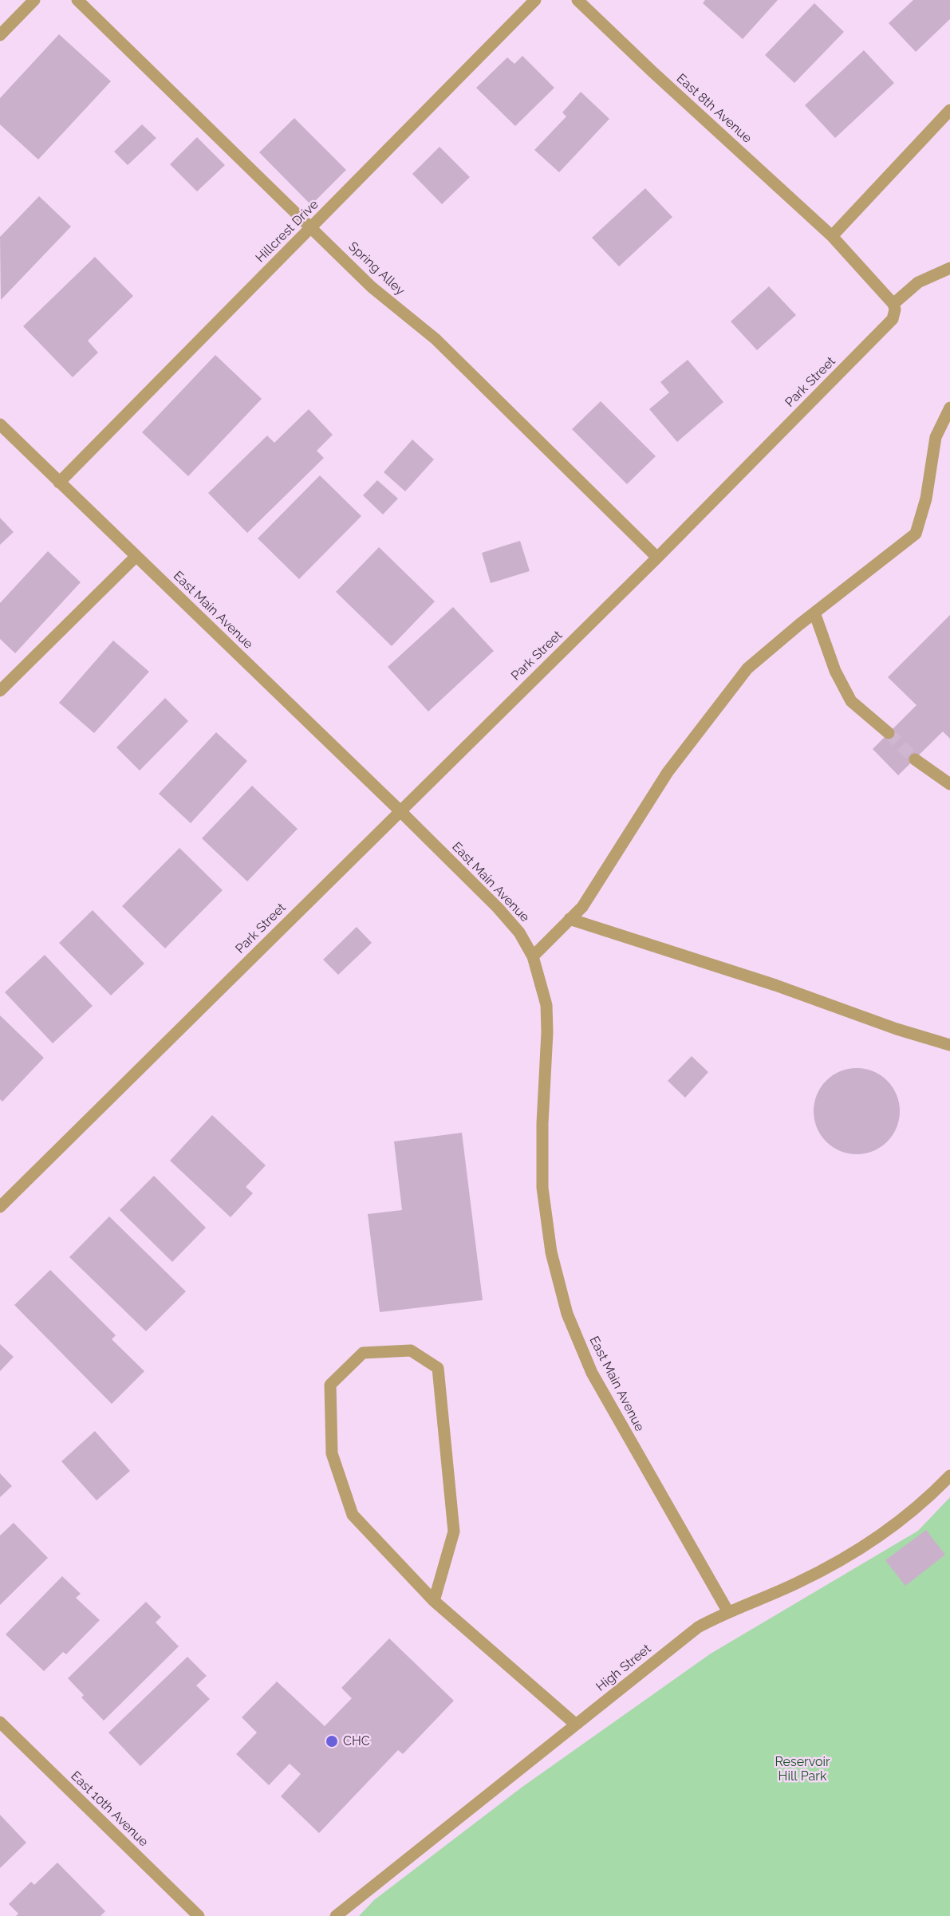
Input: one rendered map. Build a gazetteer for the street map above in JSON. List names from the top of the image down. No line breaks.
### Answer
{"streets":{"street":["East 8th Avenue","Hillcrest Drive","Spring Alley","Park Street","East Main Avenue","High Street","East 10th Avenue"]},"crossings":[["Hillcrest Drive","Spring Alley"],["Hillcrest Drive","East Main Avenue"],["Spring Alley","Park Street"],["Park Street","East Main Avenue"],["East Main Avenue","High Street"]],"parks":["Reservoir Hill Park"],"places":["CHC"]}
